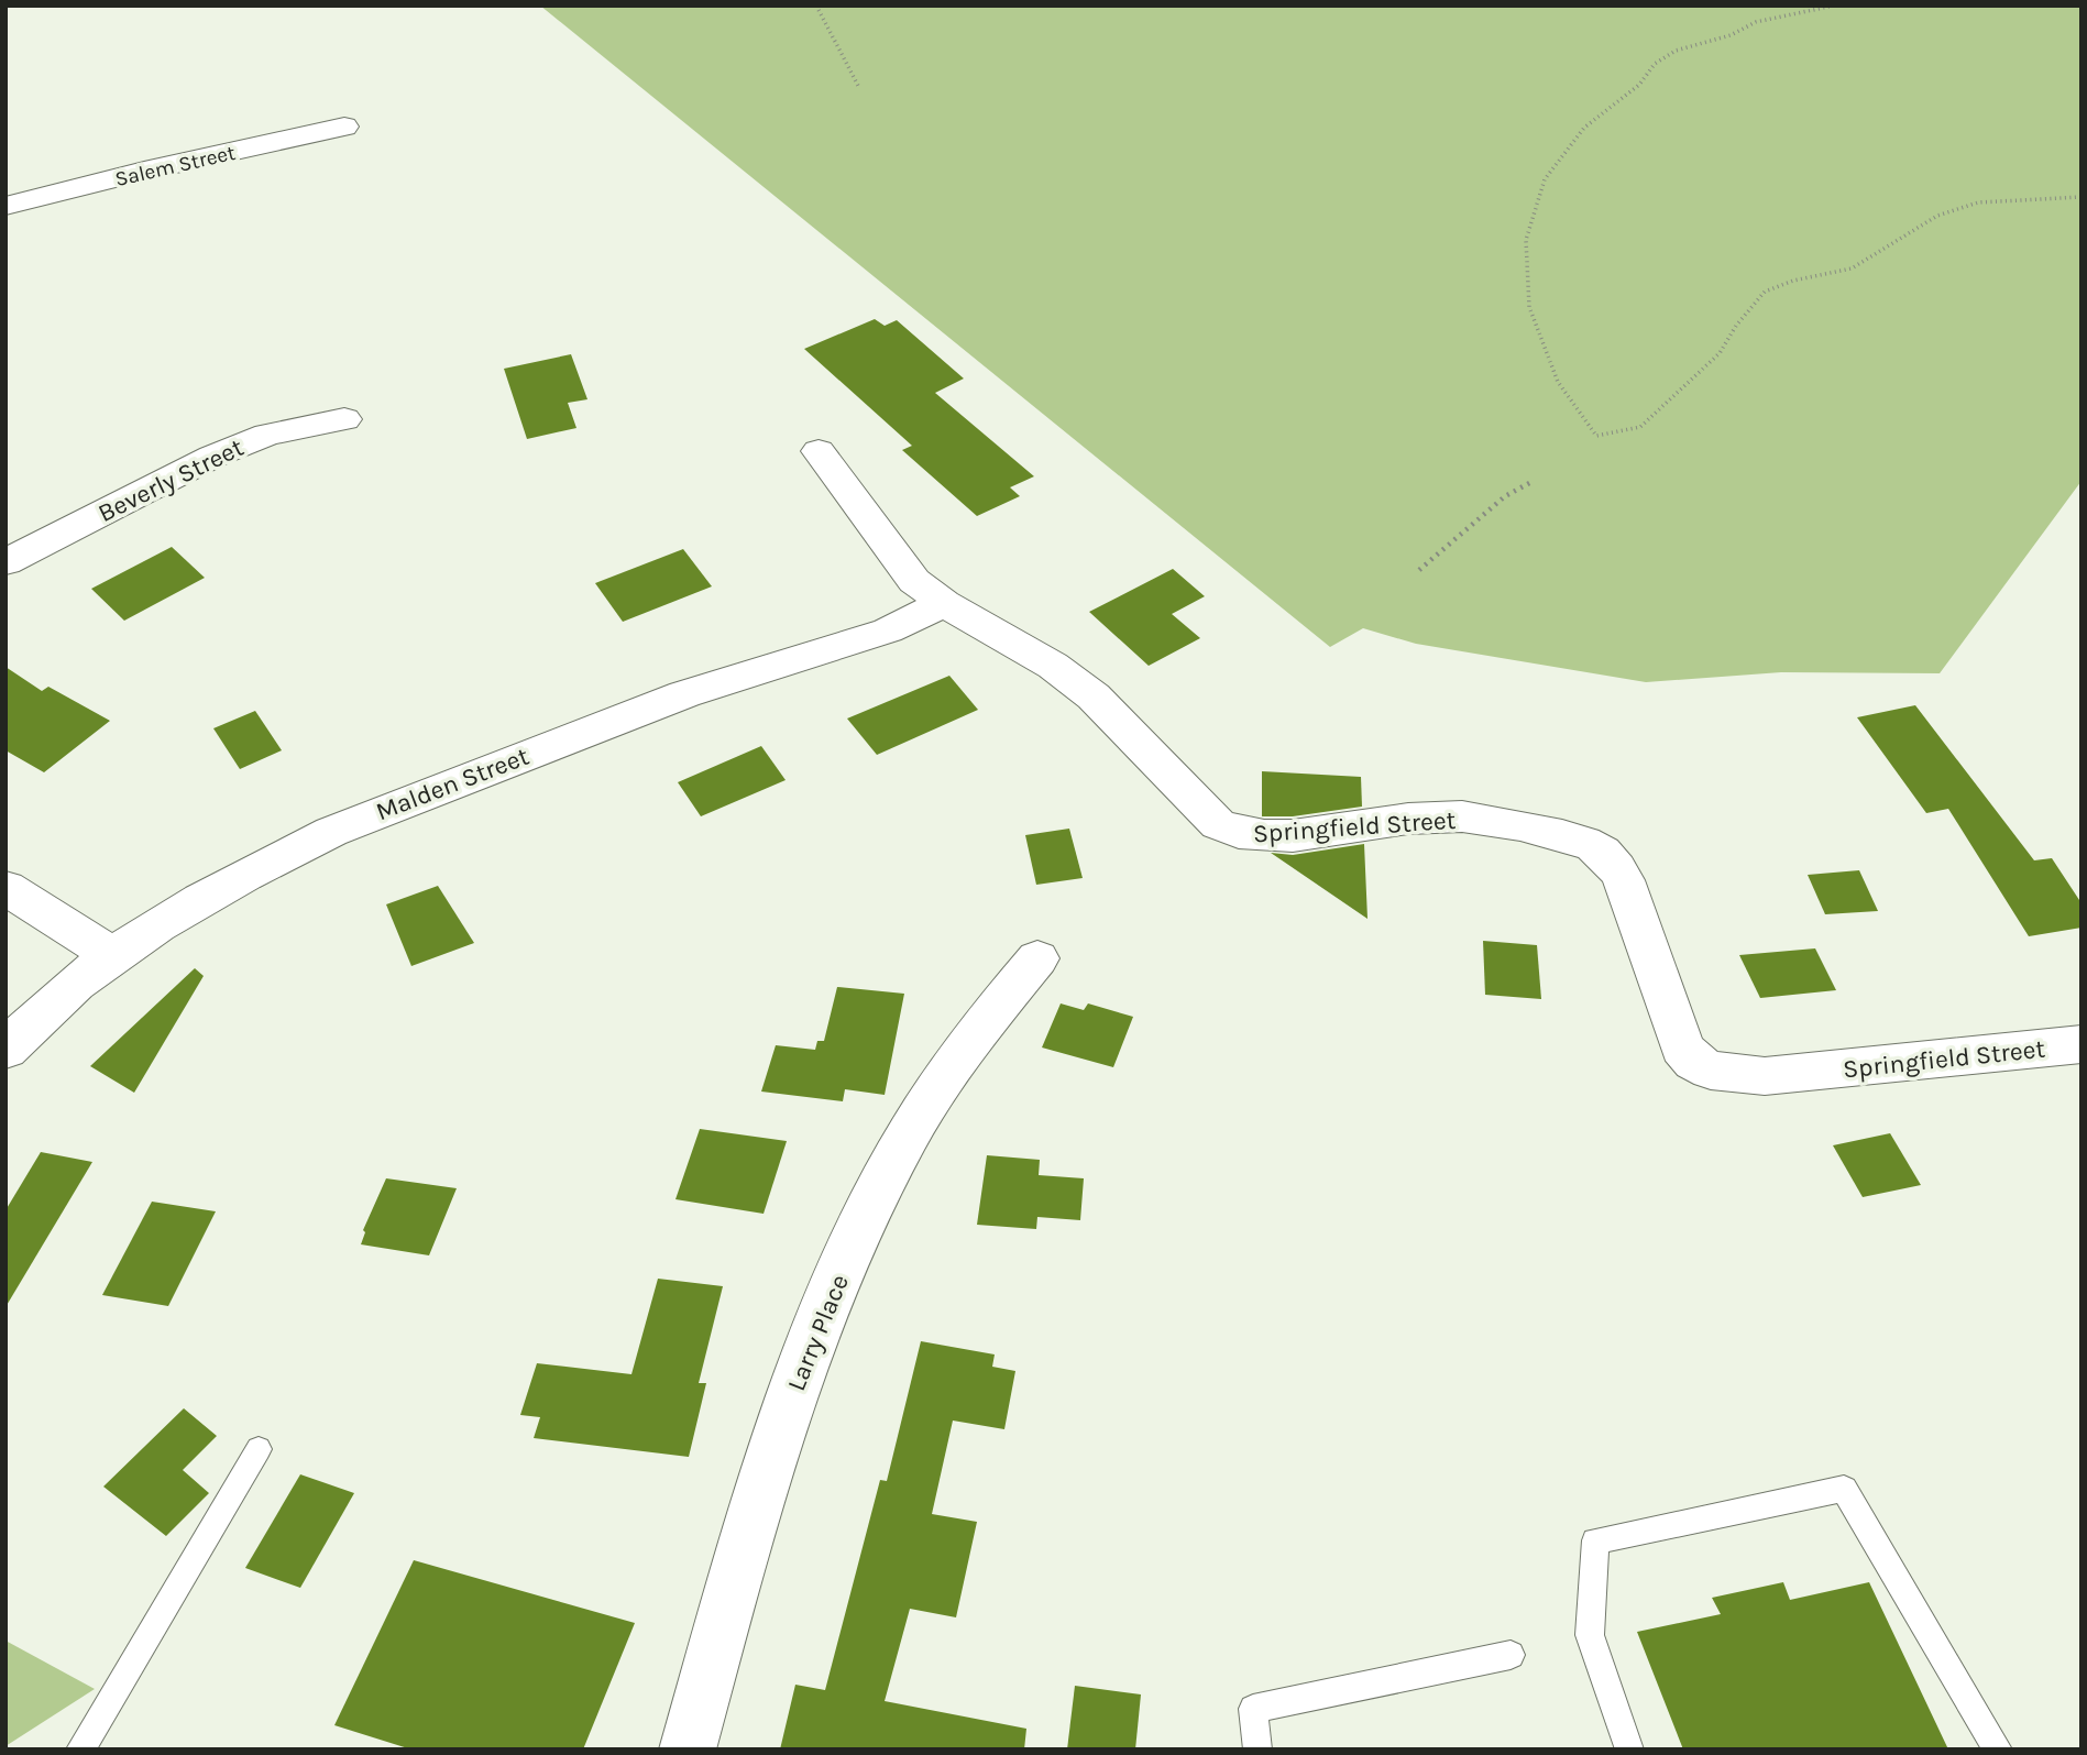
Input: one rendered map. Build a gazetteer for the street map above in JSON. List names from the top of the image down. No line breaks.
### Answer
{"streets":{"street":["Salem Street","Beverly Street","Malden Street","Springfield Street","Larry Place"]},"crossings":[["Malden Street","Springfield Street"]]}
